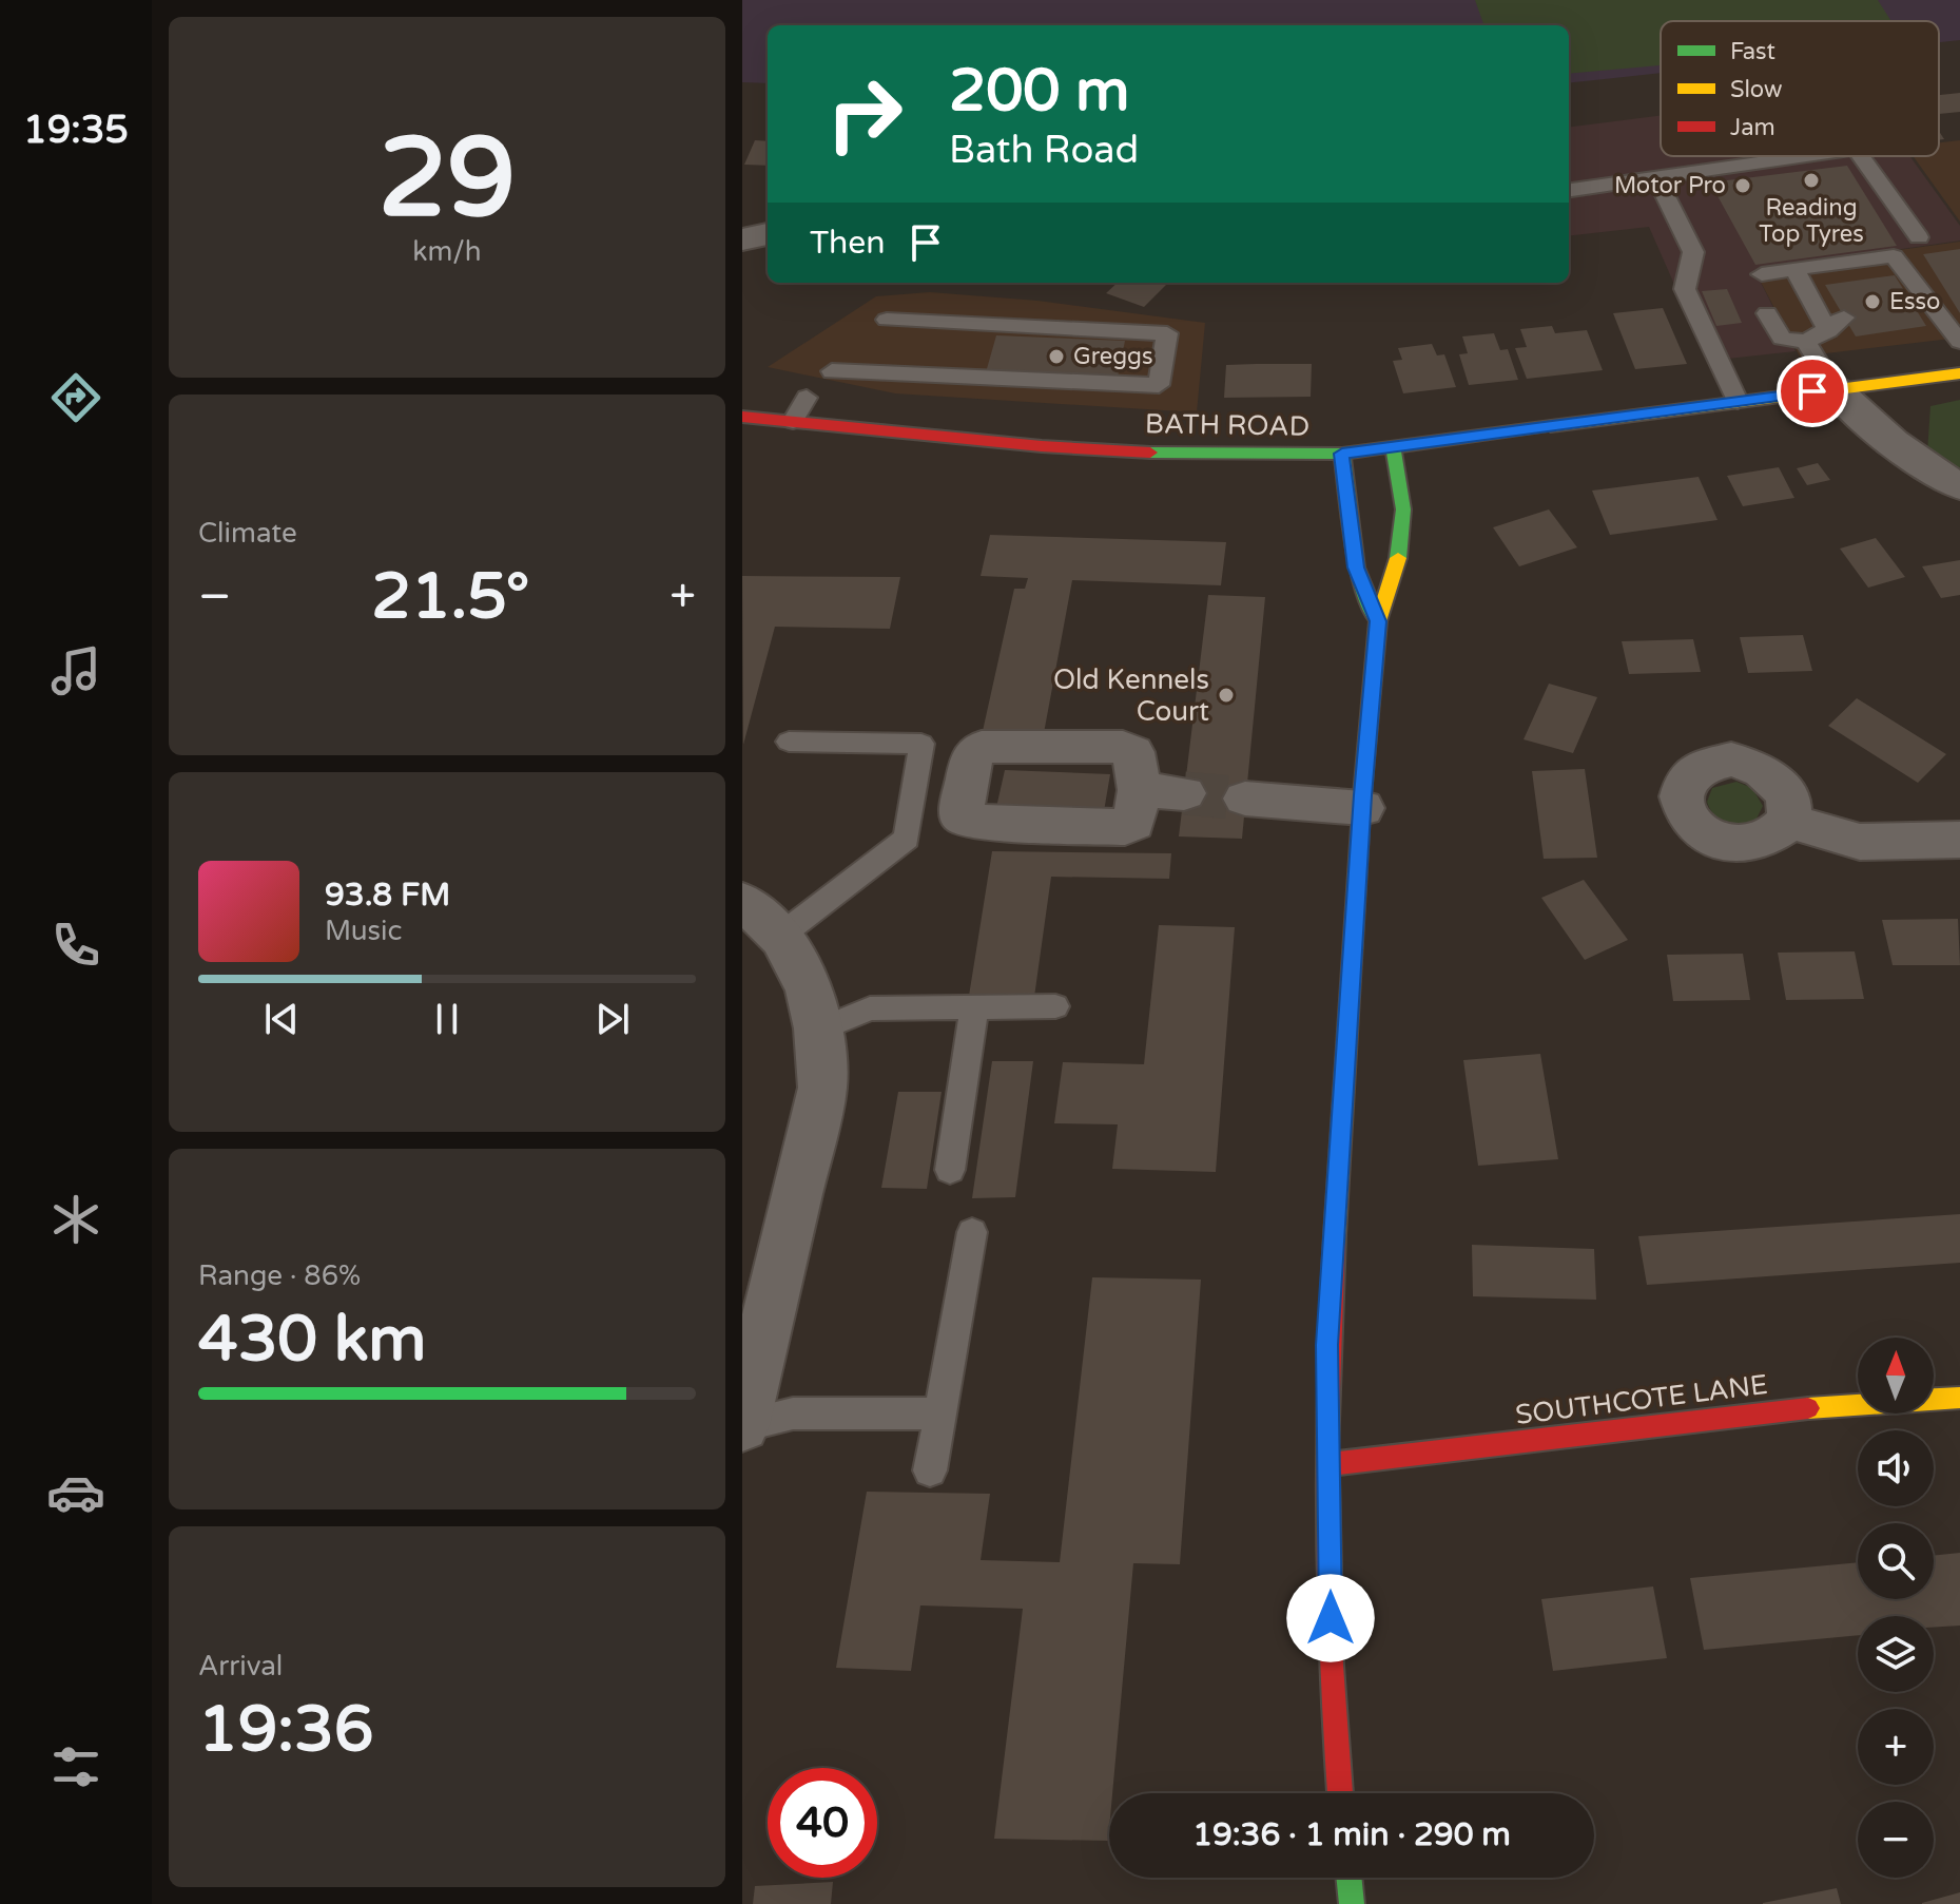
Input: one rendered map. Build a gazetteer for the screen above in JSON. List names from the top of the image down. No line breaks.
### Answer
{"streets":{"street":["BATH ROAD","SOUTHCOTE LANE"]},"places":["Reading Top Tyres","Motor Pro","Esso","Greggs","Old Kennels Court"],"legend":["Fast","Slow","Jam"],"north":"top","page":{"tabs":"19:35","tile":[["29","km/h"],"Climate",["Range · 86%","430 km"],["Arrival","19:36"]],"turn":["200 m","Bath Road"],"then":"Then","heat":["−","21.5°","+"],"song":["93.8 FM","Music"],"map_buttons":["+","−"],"limit":"40","trip":"19:36 · 1 min · 290 m"}}
